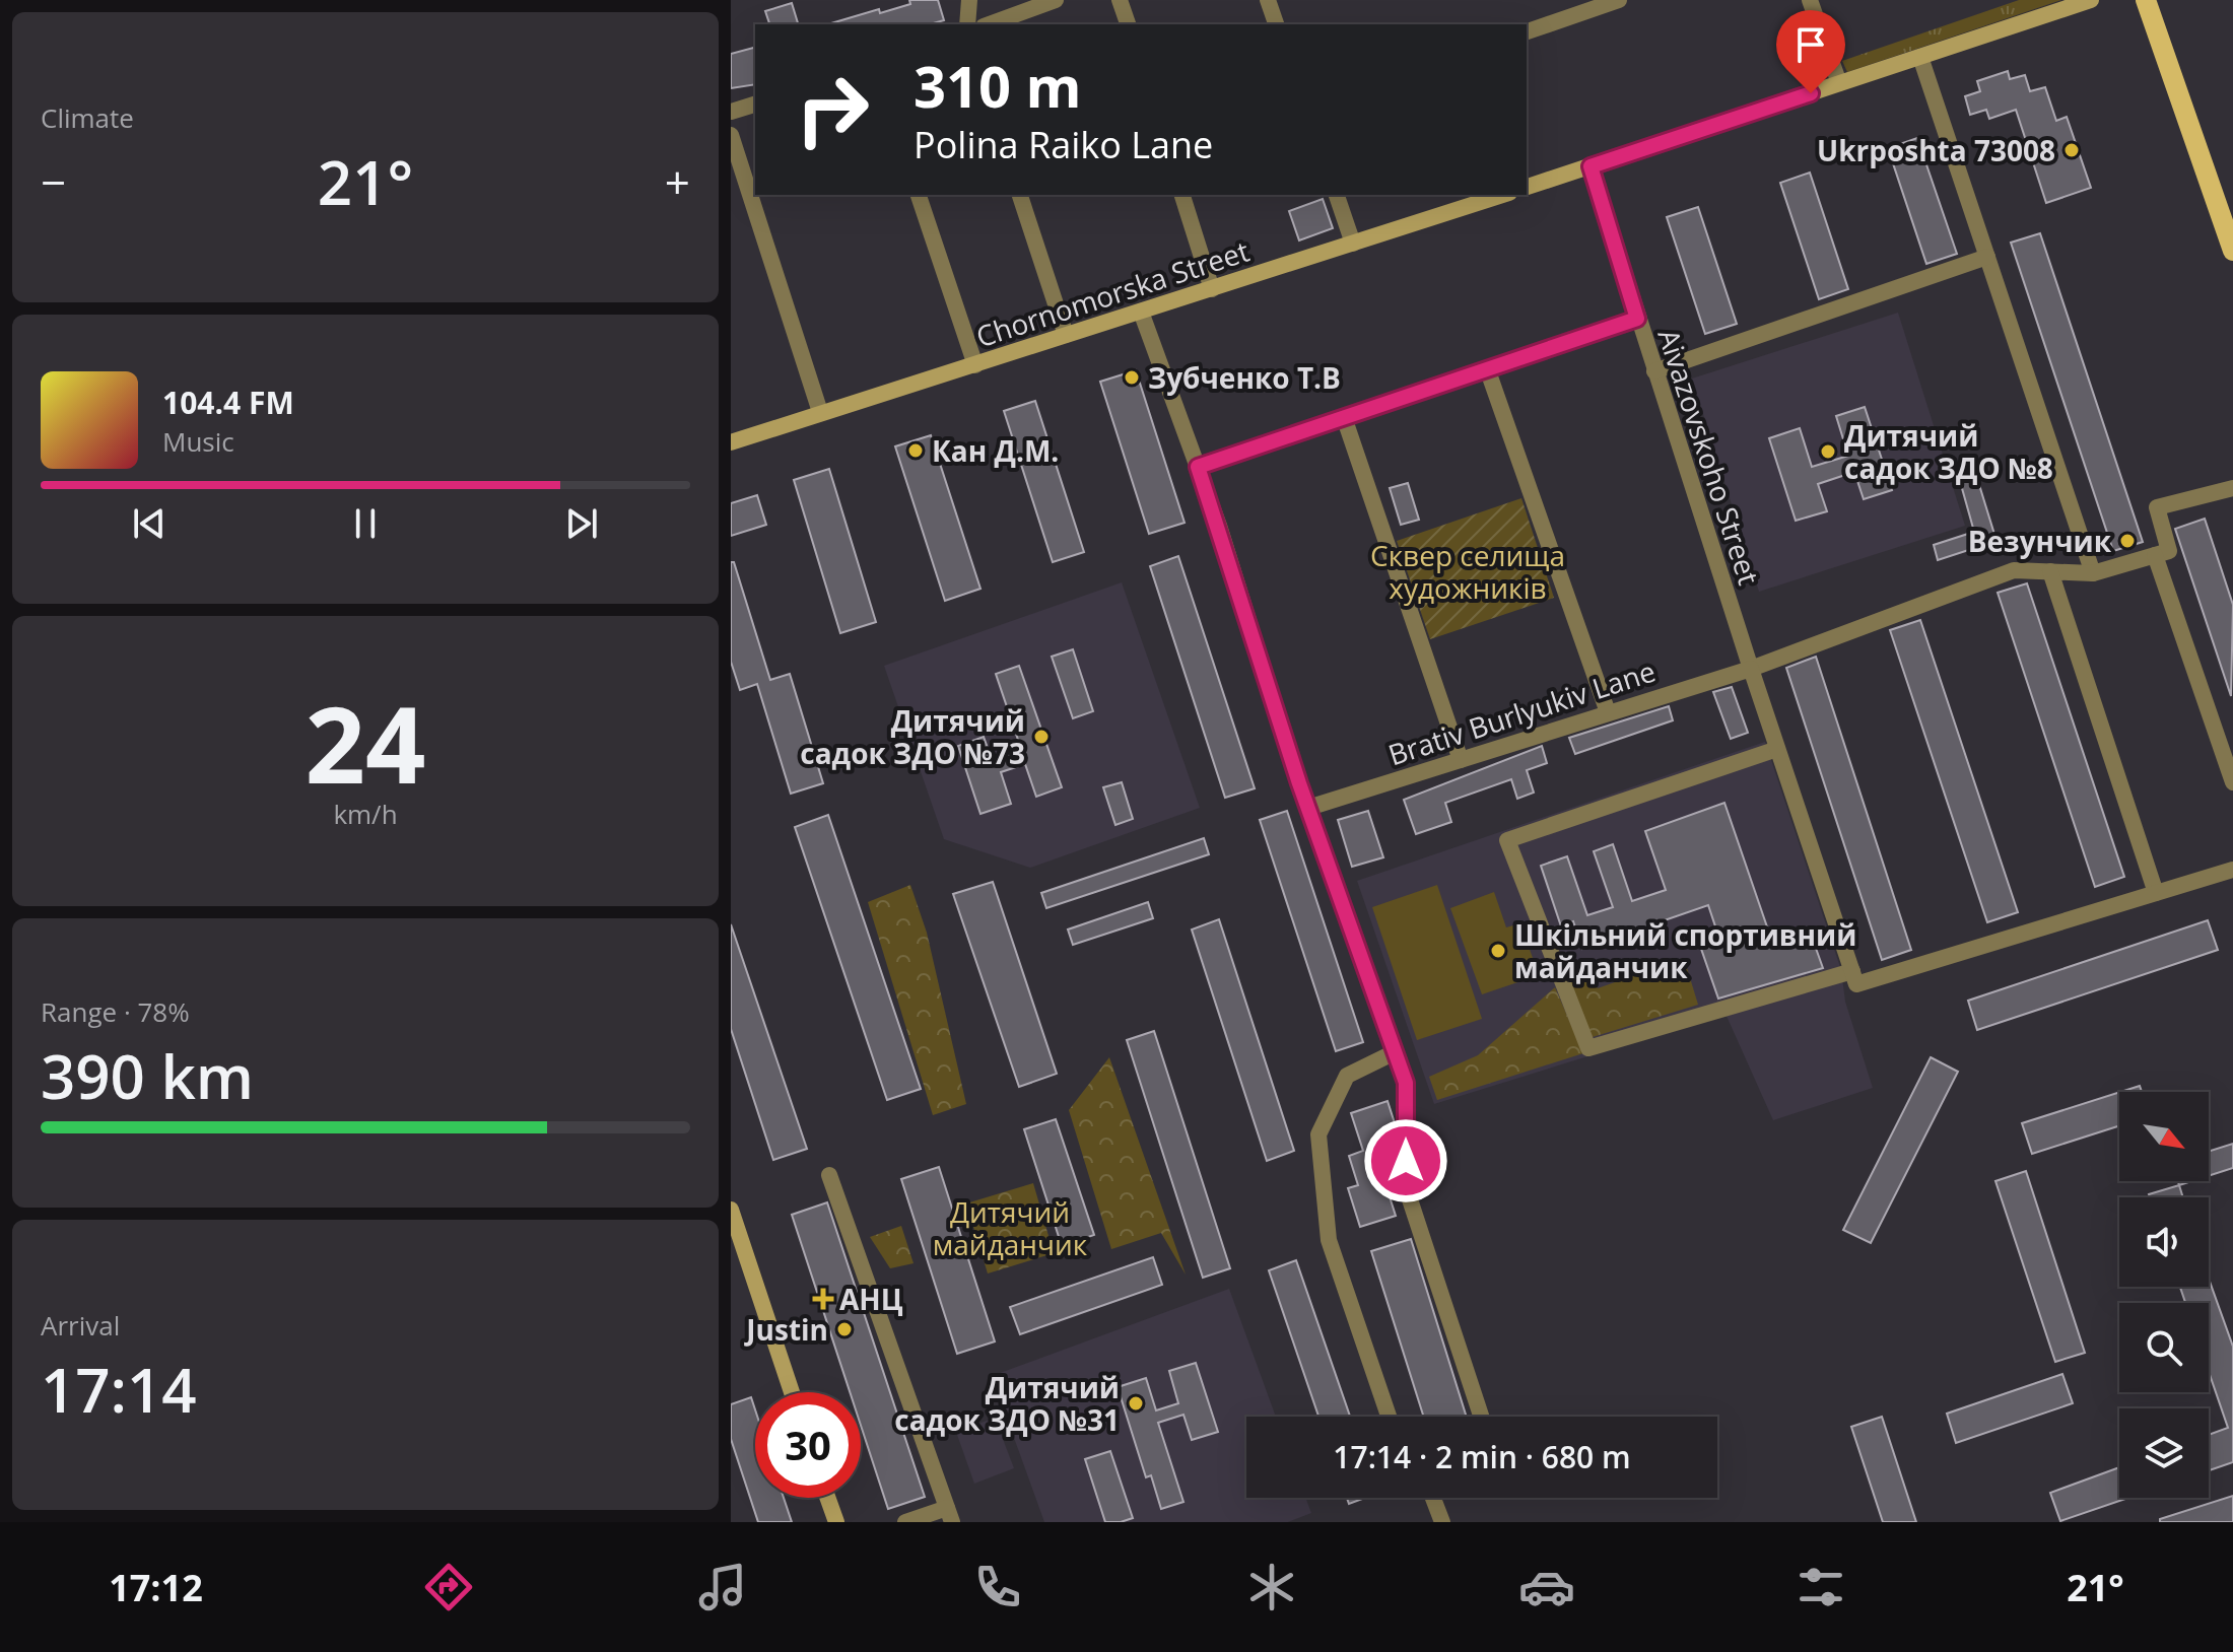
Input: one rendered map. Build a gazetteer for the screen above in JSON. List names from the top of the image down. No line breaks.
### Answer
{"streets":{"street":["Chornomorska Street","Aivazovskoho Street","Brativ Burlyukiv Lane"]},"crossings":[["Aivazovskoho Street","Brativ Burlyukiv Lane"]],"parks":["Сквер селища художників","Дитячий майданчик"],"places":{"other":["Ukrposhta 73008","Зубченко Т.В","Кан Д.М.","Дитячий садок ЗДО №8","Везунчик","Дитячий садок ЗДО №73","Шкільний спортивний майданчик","Justin","Дитячий садок ЗДО №31"],"health":["АНЦ"]},"north":"bottom right","page":{"tile":["Climate",["24","km/h"],["Range · 78%","390 km"],["Arrival","17:14"]],"turn":["310 m","Polina Raiko Lane"],"heat":["−","21°","+"],"song":["104.4 FM","Music"],"limit":"30","trip":"17:14 · 2 min · 680 m","tabs":["17:12","21°"]}}
